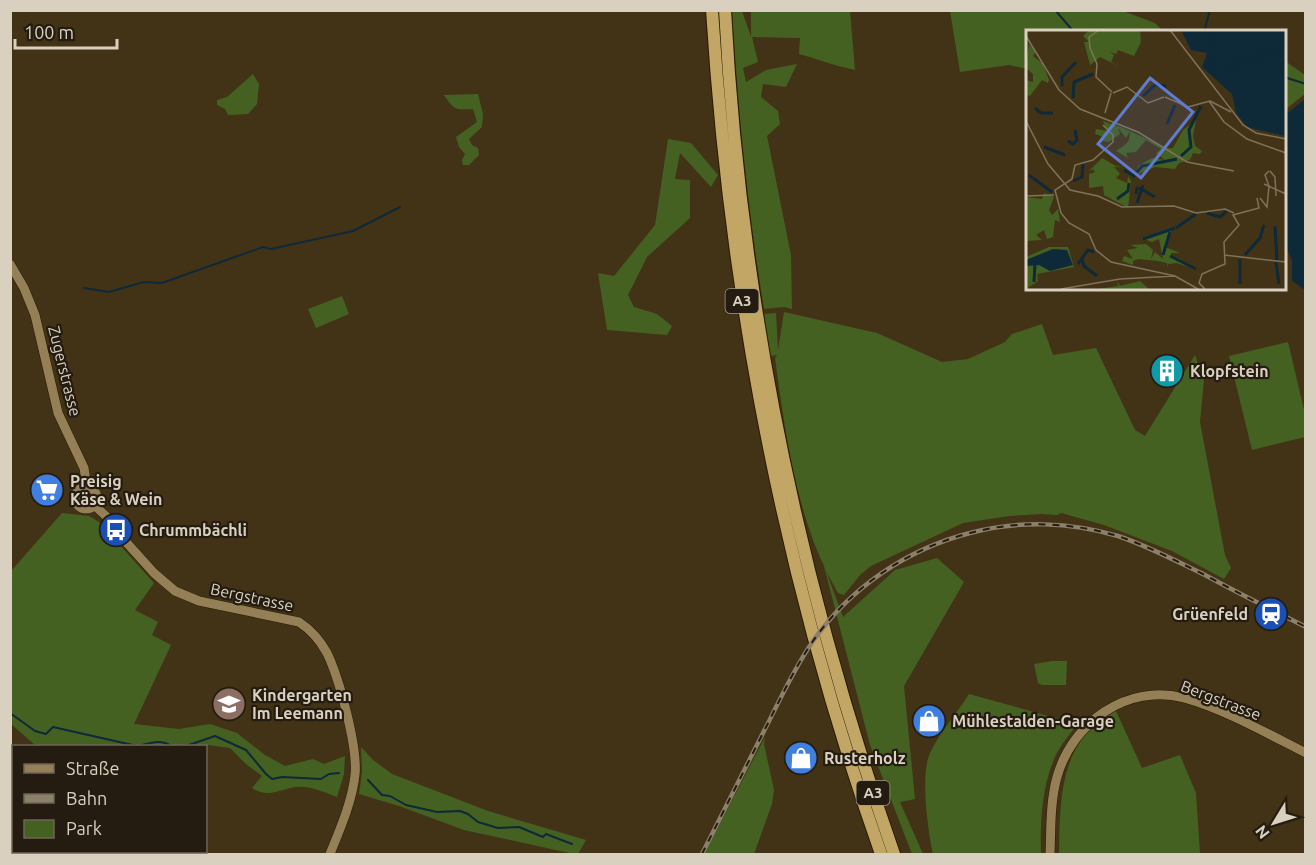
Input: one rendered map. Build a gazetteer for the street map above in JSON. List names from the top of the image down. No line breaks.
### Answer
{"streets":{"highway":["A3"],"main road":["Zugerstrasse","Bergstrasse"]},"crossings":[["Zugerstrasse","Bergstrasse"]],"places":{"building":["Klopfstein"],"supermarket":["Preisig Käse & Wein"],"bus stop":["Chrummbächli"],"station":["Grüenfeld"],"school or university":["Kindergarten Im Leemann"],"shop":["Mühlestalden-Garage","Rusterholz"]},"legend":["Straße","Bahn","Park"],"scale_bar":"100 m","north":"bottom left"}
